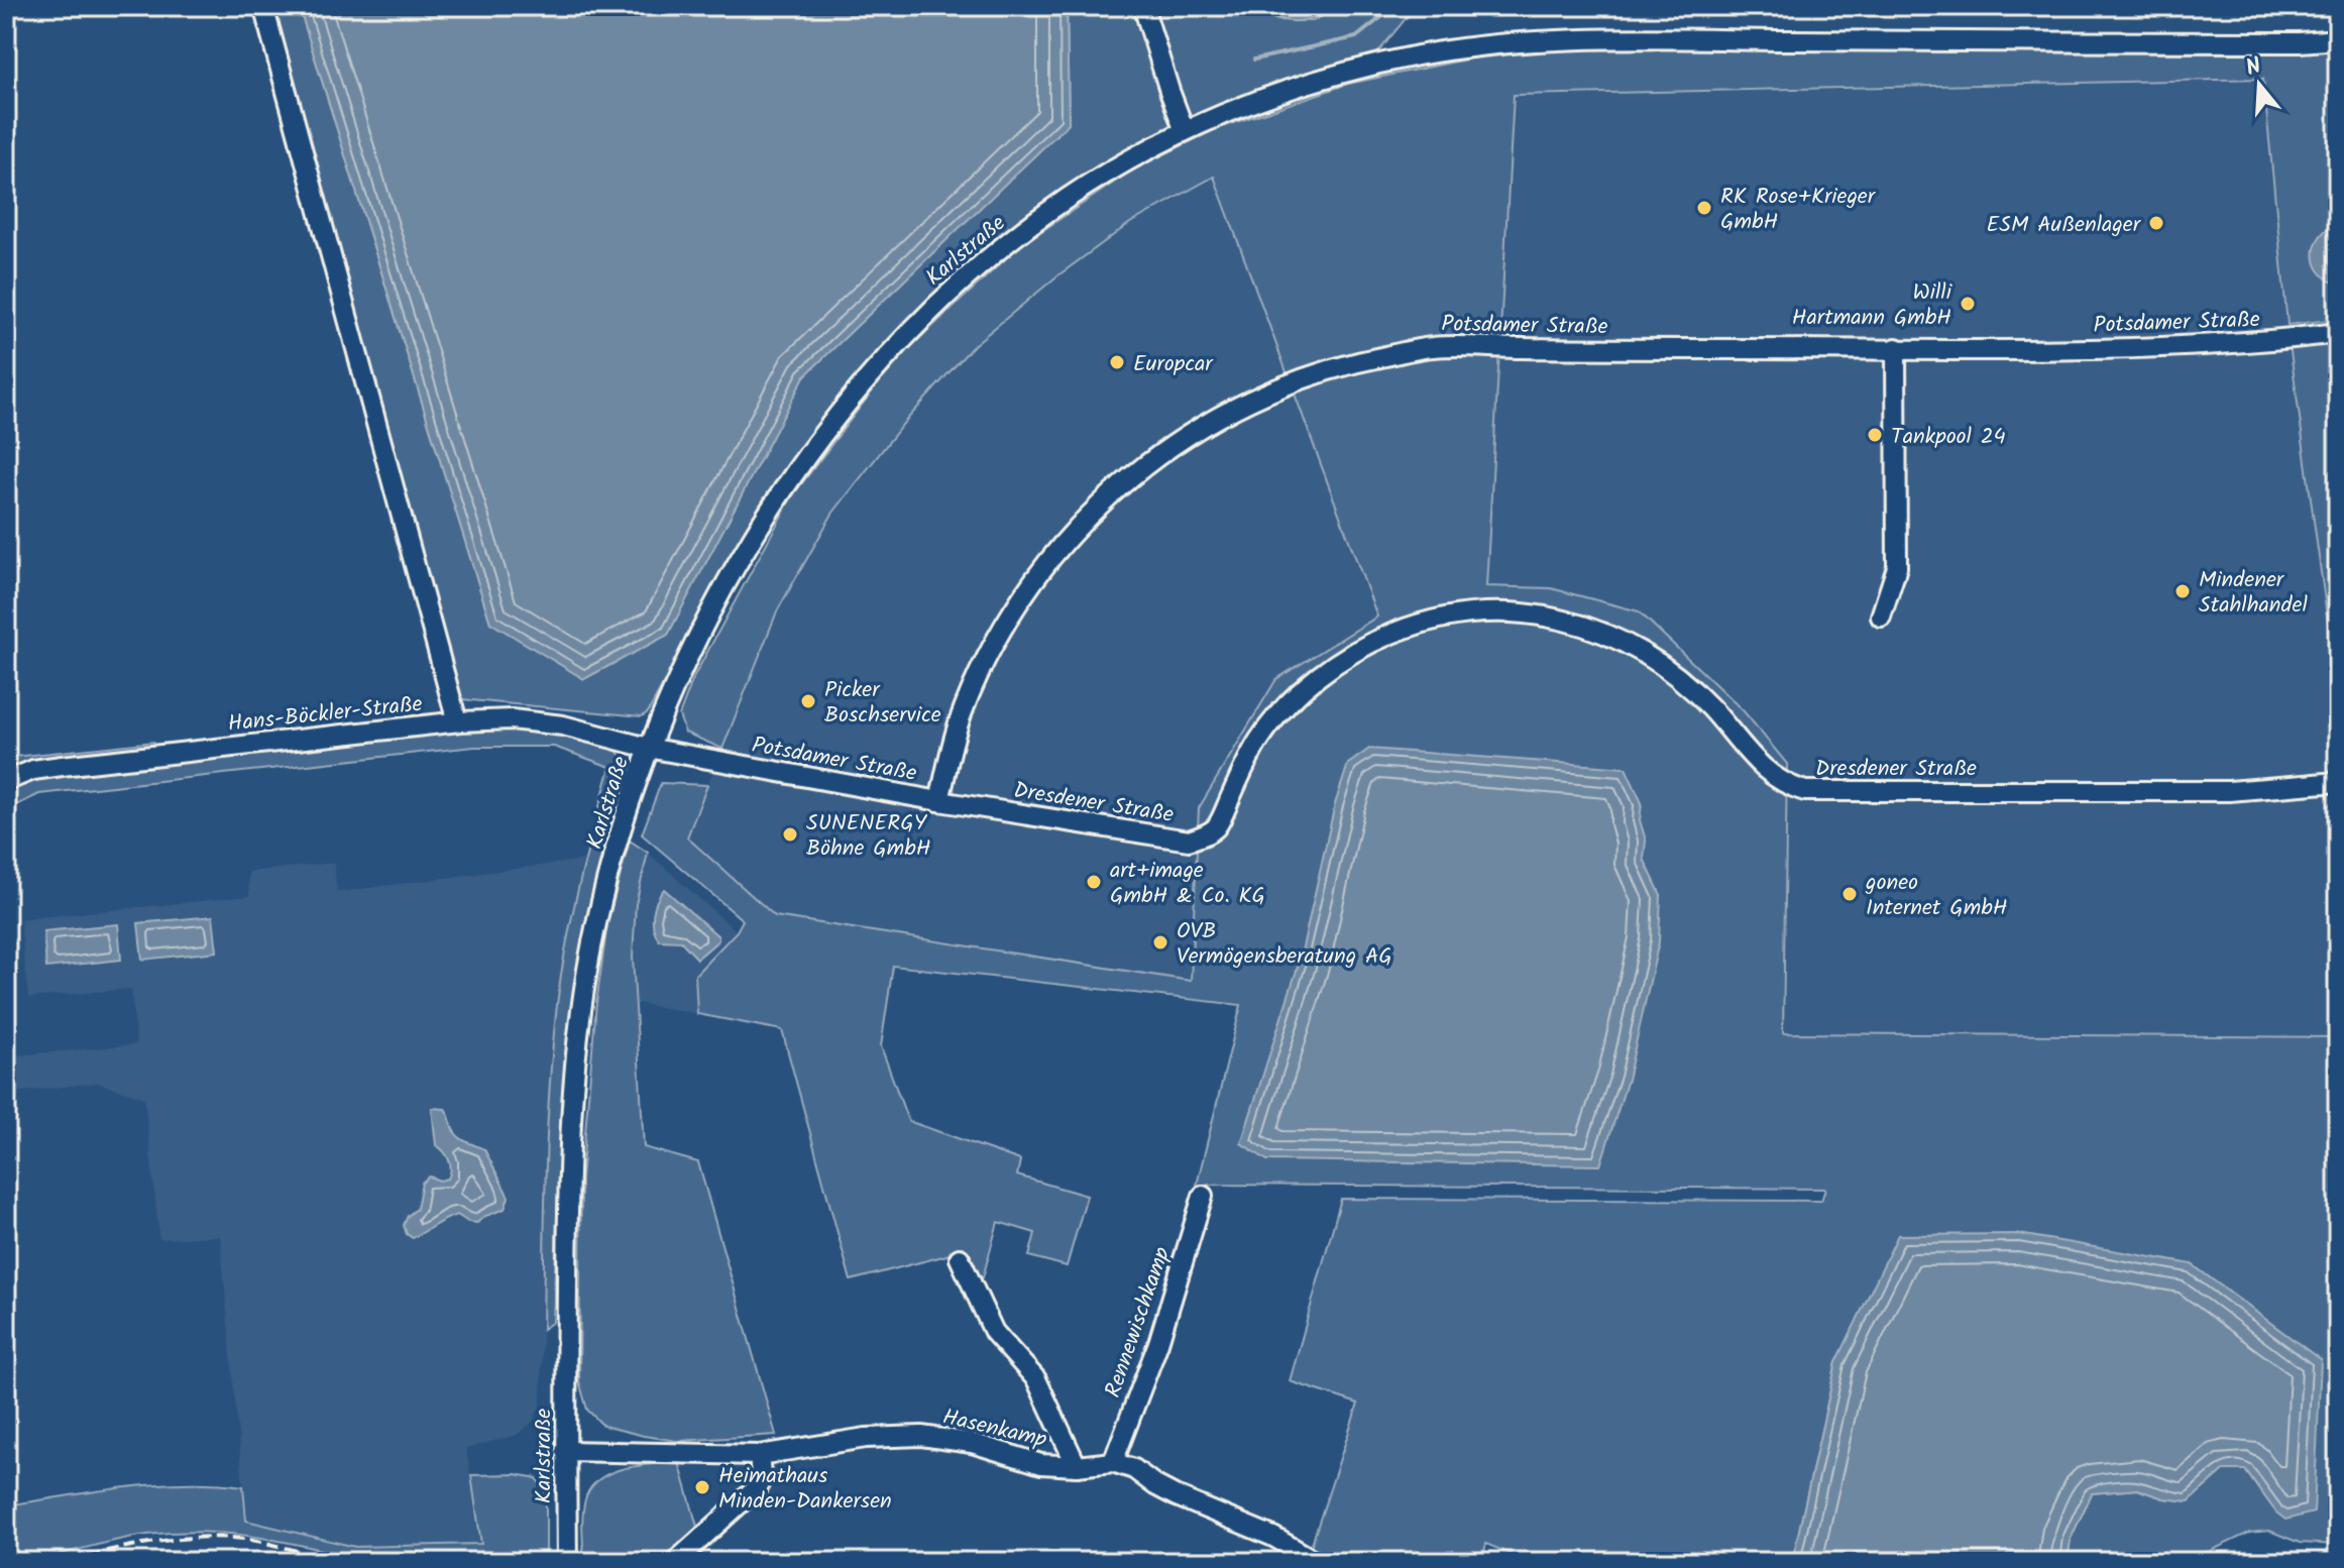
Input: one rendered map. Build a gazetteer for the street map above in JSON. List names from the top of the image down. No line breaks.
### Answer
{"streets":{"street":["Karlstraße","Potsdamer Straße","Hans-Böckler-Straße","Dresdener Straße","Rennewischkamp","Hasenkamp"]},"crossings":[["Karlstraße","Potsdamer Straße"],["Karlstraße","Hans-Böckler-Straße"],["Karlstraße","Hasenkamp"],["Potsdamer Straße","Hans-Böckler-Straße"],["Potsdamer Straße","Dresdener Straße"],["Rennewischkamp","Hasenkamp"]],"places":["RK Rose+Krieger GmbH","ESM Außenlager","Willi Hartmann GmbH","Europcar","Tankpool 24","Mindener Stahlhandel","Picker Boschservice","SUNENERGY Böhne GmbH","art+image GmbH & Co. KG","goneo Internet GmbH","OVB Vermögensberatung AG","Heimathaus Minden-Dankersen"],"north":"top"}
